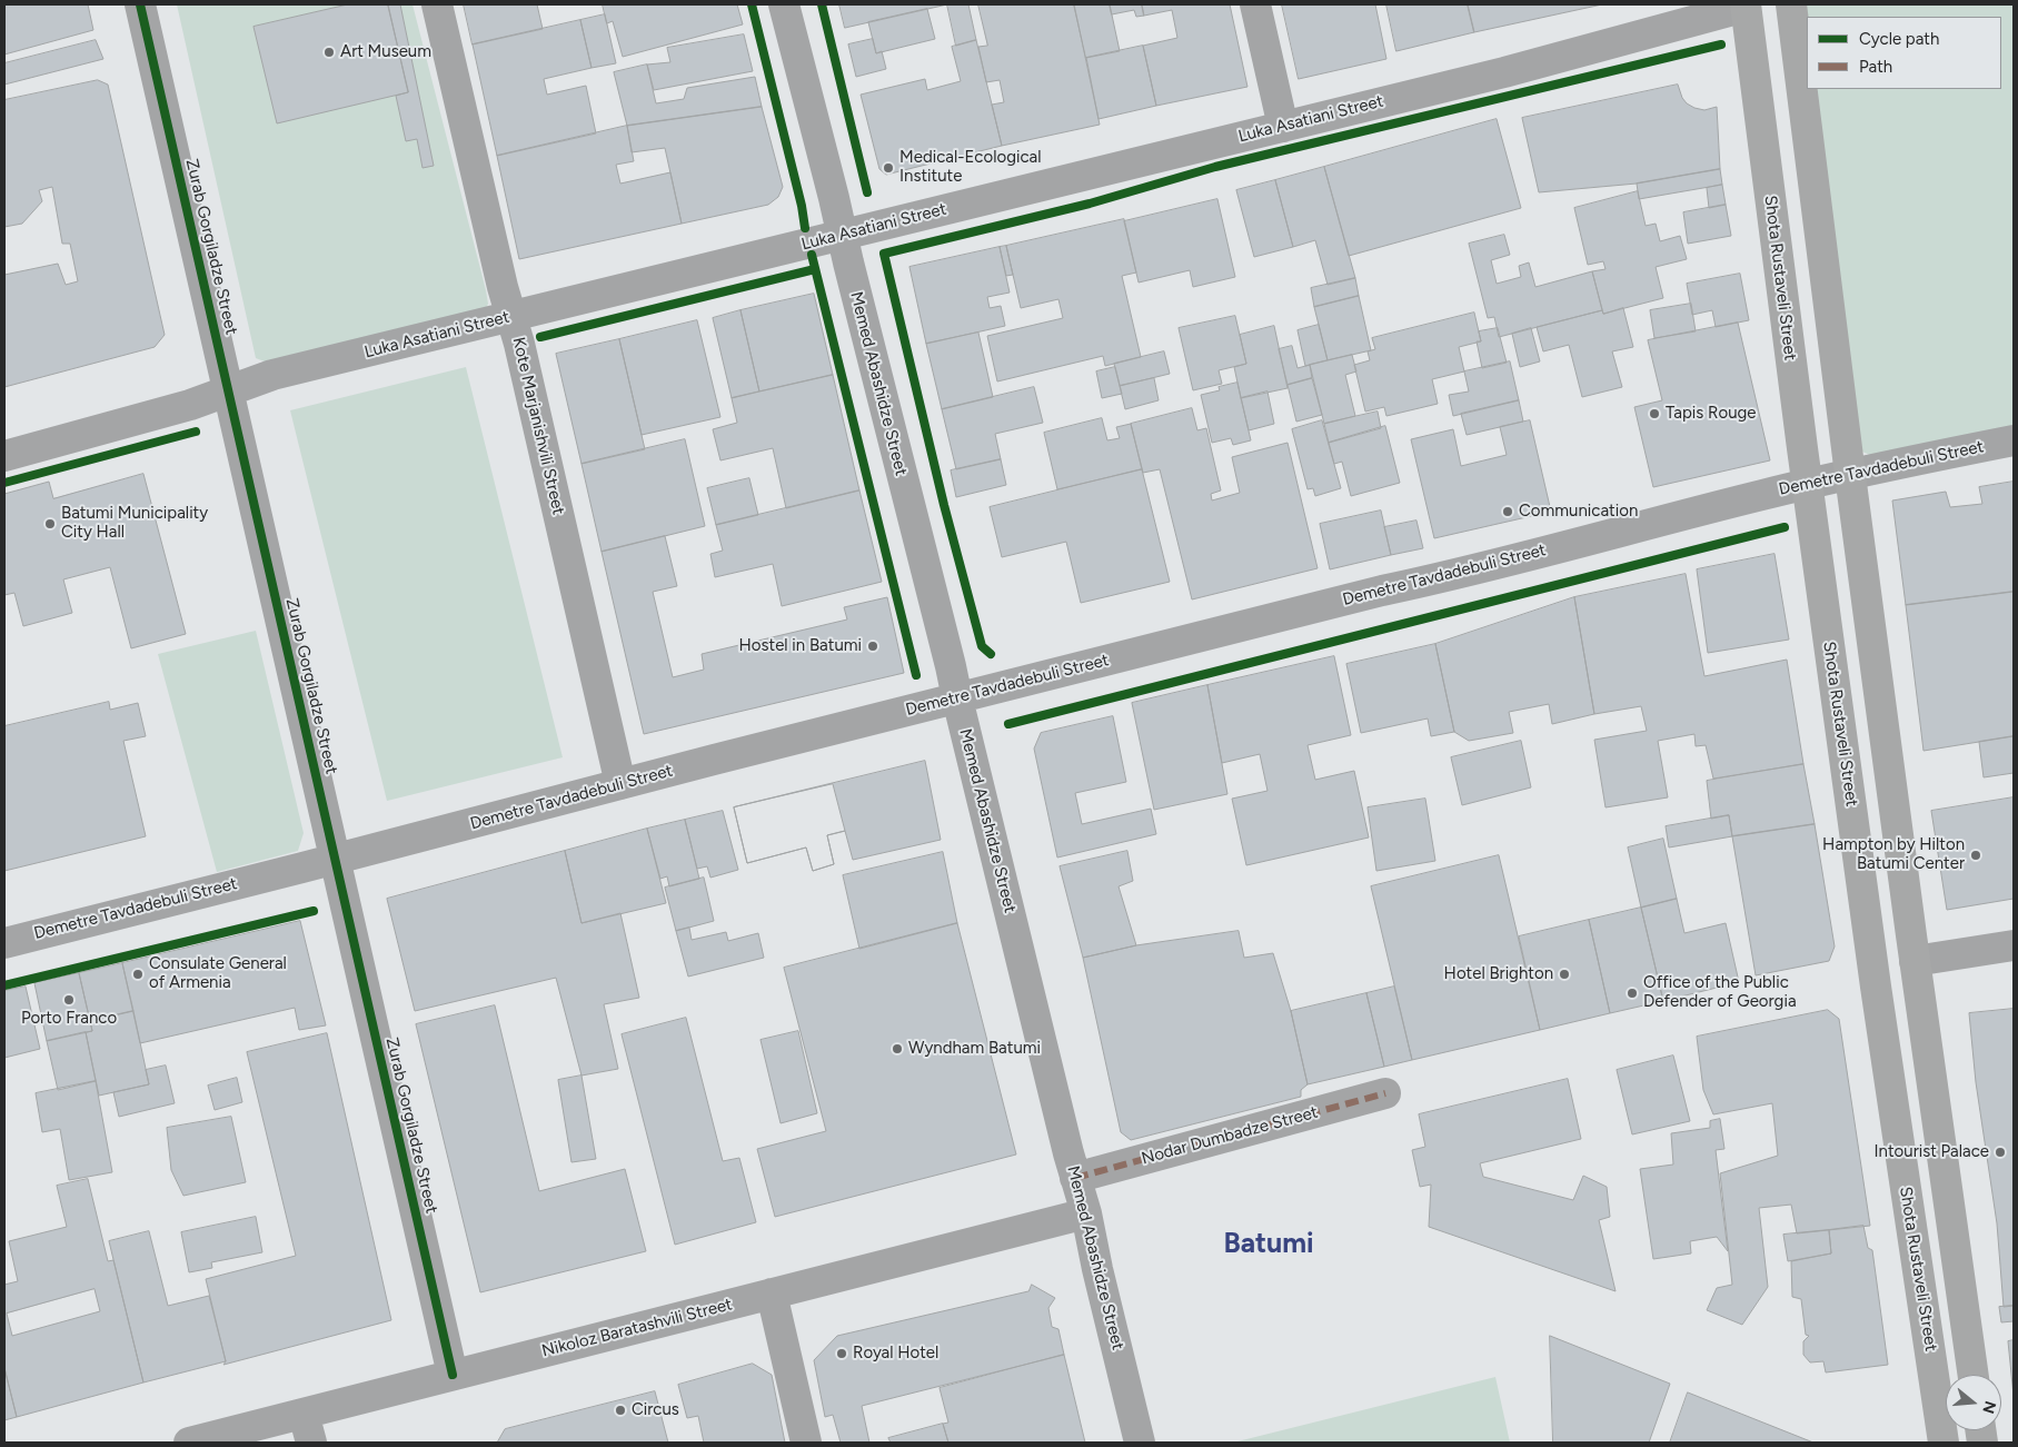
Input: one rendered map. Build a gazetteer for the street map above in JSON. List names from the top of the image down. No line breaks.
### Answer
{"streets":{"main road":["Shota Rustaveli Street"],"street":["Luka Asatiani Street","Zurab Gorgiladze Street","Memed Abashidze Street","Kote Marjanishvili Street","Demetre Tavdadebuli Street","Nodar Dumbadze Street","Nikoloz Baratashvili Street"]},"crossings":[["Luka Asatiani Street","Zurab Gorgiladze Street"],["Luka Asatiani Street","Shota Rustaveli Street"],["Luka Asatiani Street","Memed Abashidze Street"],["Luka Asatiani Street","Kote Marjanishvili Street"],["Zurab Gorgiladze Street","Demetre Tavdadebuli Street"],["Zurab Gorgiladze Street","Nikoloz Baratashvili Street"],["Shota Rustaveli Street","Demetre Tavdadebuli Street"],["Memed Abashidze Street","Demetre Tavdadebuli Street"],["Memed Abashidze Street","Nodar Dumbadze Street"],["Memed Abashidze Street","Nikoloz Baratashvili Street"],["Kote Marjanishvili Street","Demetre Tavdadebuli Street"]],"districts":["Batumi"],"places":["Art Museum","Medical-Ecological Institute","Tapis Rouge","Communication","Batumi Municipality City Hall","Hostel in Batumi","Hampton by Hilton Batumi Center","Consulate General of Armenia","Hotel Brighton","Office of the Public Defender of Georgia","Porto Franco","Wyndham Batumi","Intourist Palace","Royal Hotel","Circus"],"legend":["Cycle path","Path"],"north":"right"}
